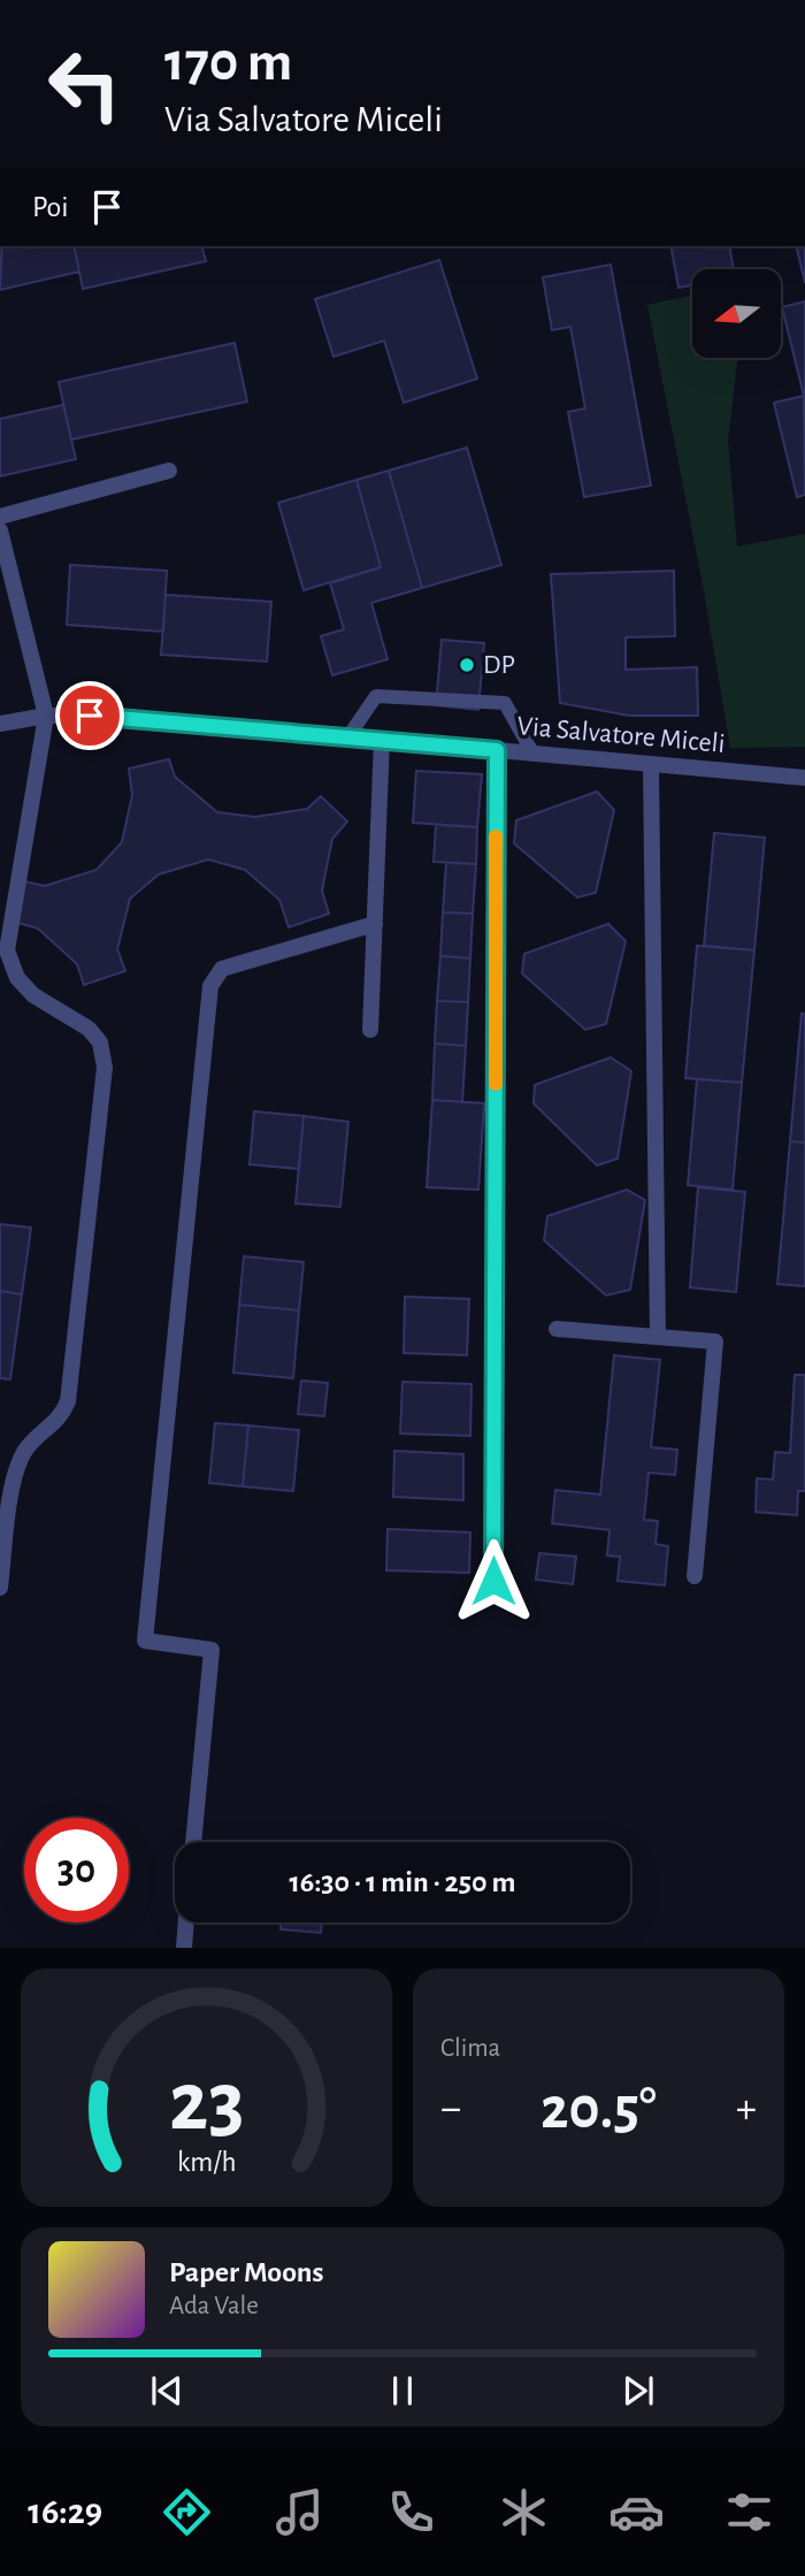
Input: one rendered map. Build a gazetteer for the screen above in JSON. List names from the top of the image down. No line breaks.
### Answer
{"streets":{"street":["Via Salvatore Miceli"]},"places":["DP"],"north":"left","page":{"turn":["170 m","Via Salvatore Miceli"],"then":"Poi","limit":"30","trip":"16:30 · 1 min · 250 m","tile":"Clima","heat":["−","20.5°","+"],"song":["Paper Moons","Ada Vale"],"tabs":"16:29","gauge":["23","km/h"]}}
